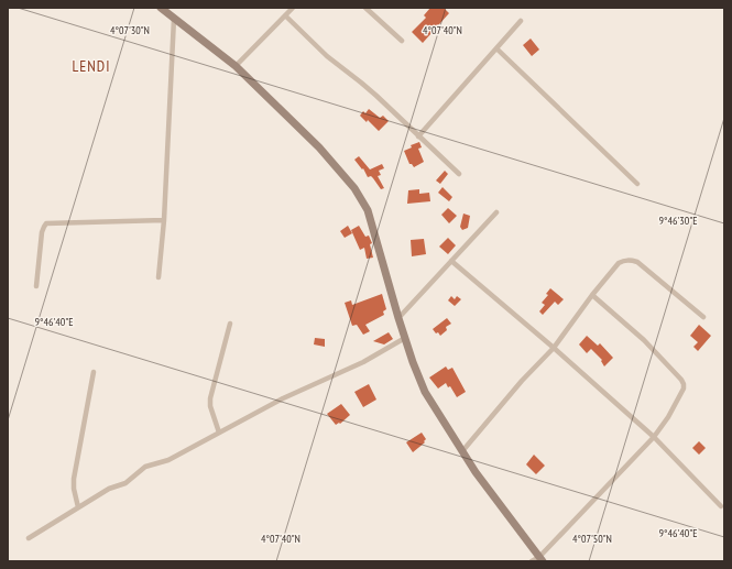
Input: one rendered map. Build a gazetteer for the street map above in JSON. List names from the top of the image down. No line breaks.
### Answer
{"districts":["LENDI"],"coordinates":["4°07'30\"N","4°07'40\"N","9°46'30\"E","9°46'40\"E","4°07'50\"N"]}
